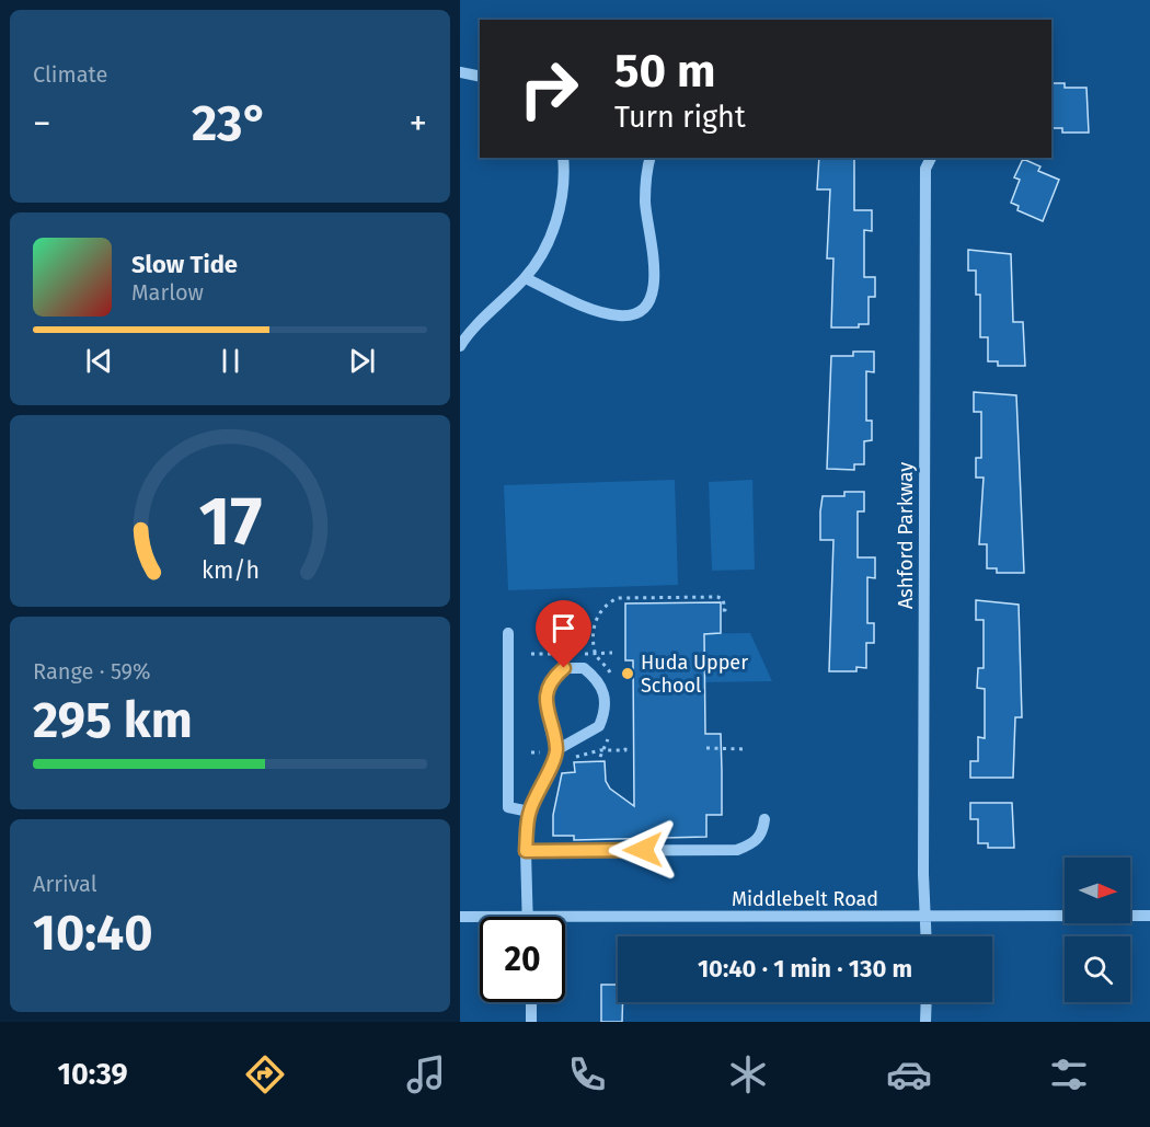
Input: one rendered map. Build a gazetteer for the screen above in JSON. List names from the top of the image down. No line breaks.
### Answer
{"streets":{"street":["Ashford Parkway","Middlebelt Road"]},"crossings":[["Ashford Parkway","Middlebelt Road"]],"places":["Huda Upper School"],"north":"right","page":{"tile":["Climate",["Range · 59%","295 km"],["Arrival","10:40"]],"turn":["50 m","Turn right"],"heat":["−","23°","+"],"song":["Slow Tide","Marlow"],"limit":"20","trip":"10:40 · 1 min · 130 m","tabs":"10:39","gauge":["17","km/h"]}}
